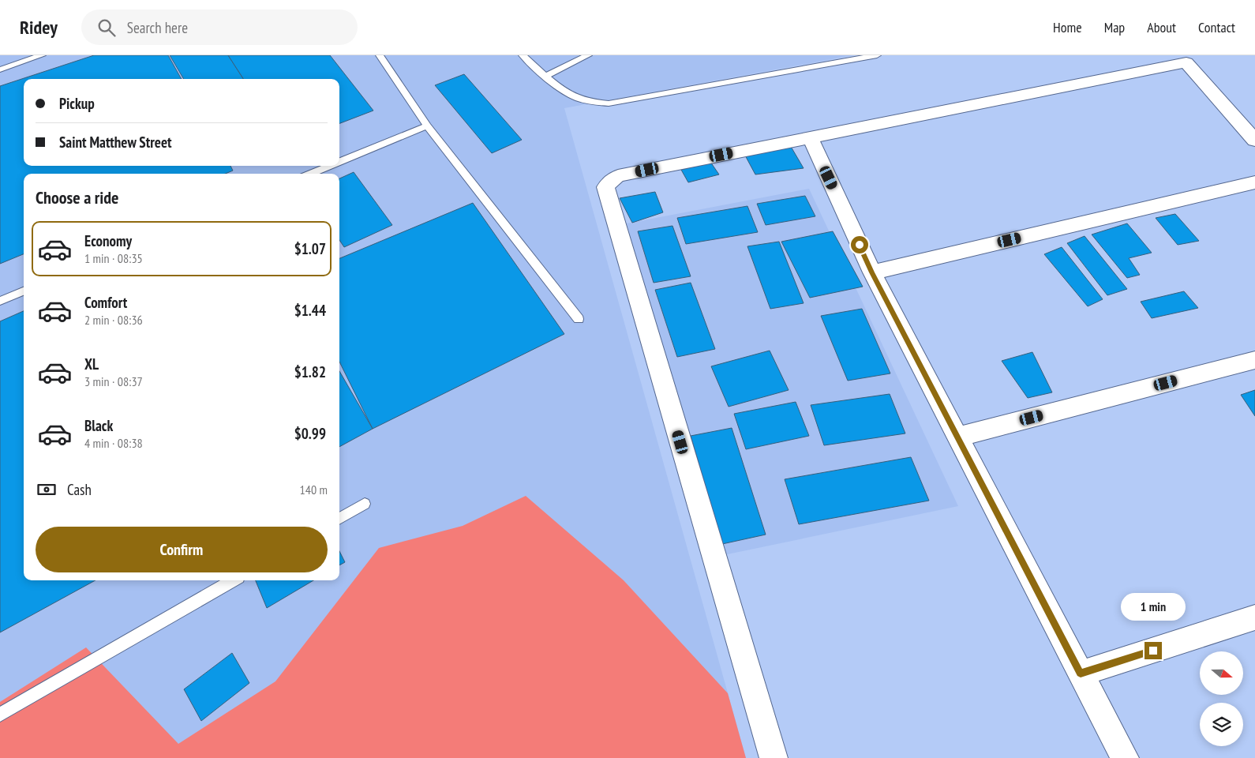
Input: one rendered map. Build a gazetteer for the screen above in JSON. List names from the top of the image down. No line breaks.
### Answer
{"north":"right","page":{"header":"Ridey","search":"Search here","nav":["Home","Map","About","Contact"],"banner":["Pickup","Saint Matthew Street"],"heading":"Choose a ride","list":[{"name":"Economy","note":"1 min · 08:35","value":"$1.07"},{"name":"Comfort","note":"2 min · 08:36","value":"$1.44"},{"name":"XL","note":"3 min · 08:37","value":"$1.82"},{"name":"Black","note":"4 min · 08:38","value":"$0.99"}],"pay":["Cash","140 m"],"buttons":"Confirm","bubble":"1 min"}}
